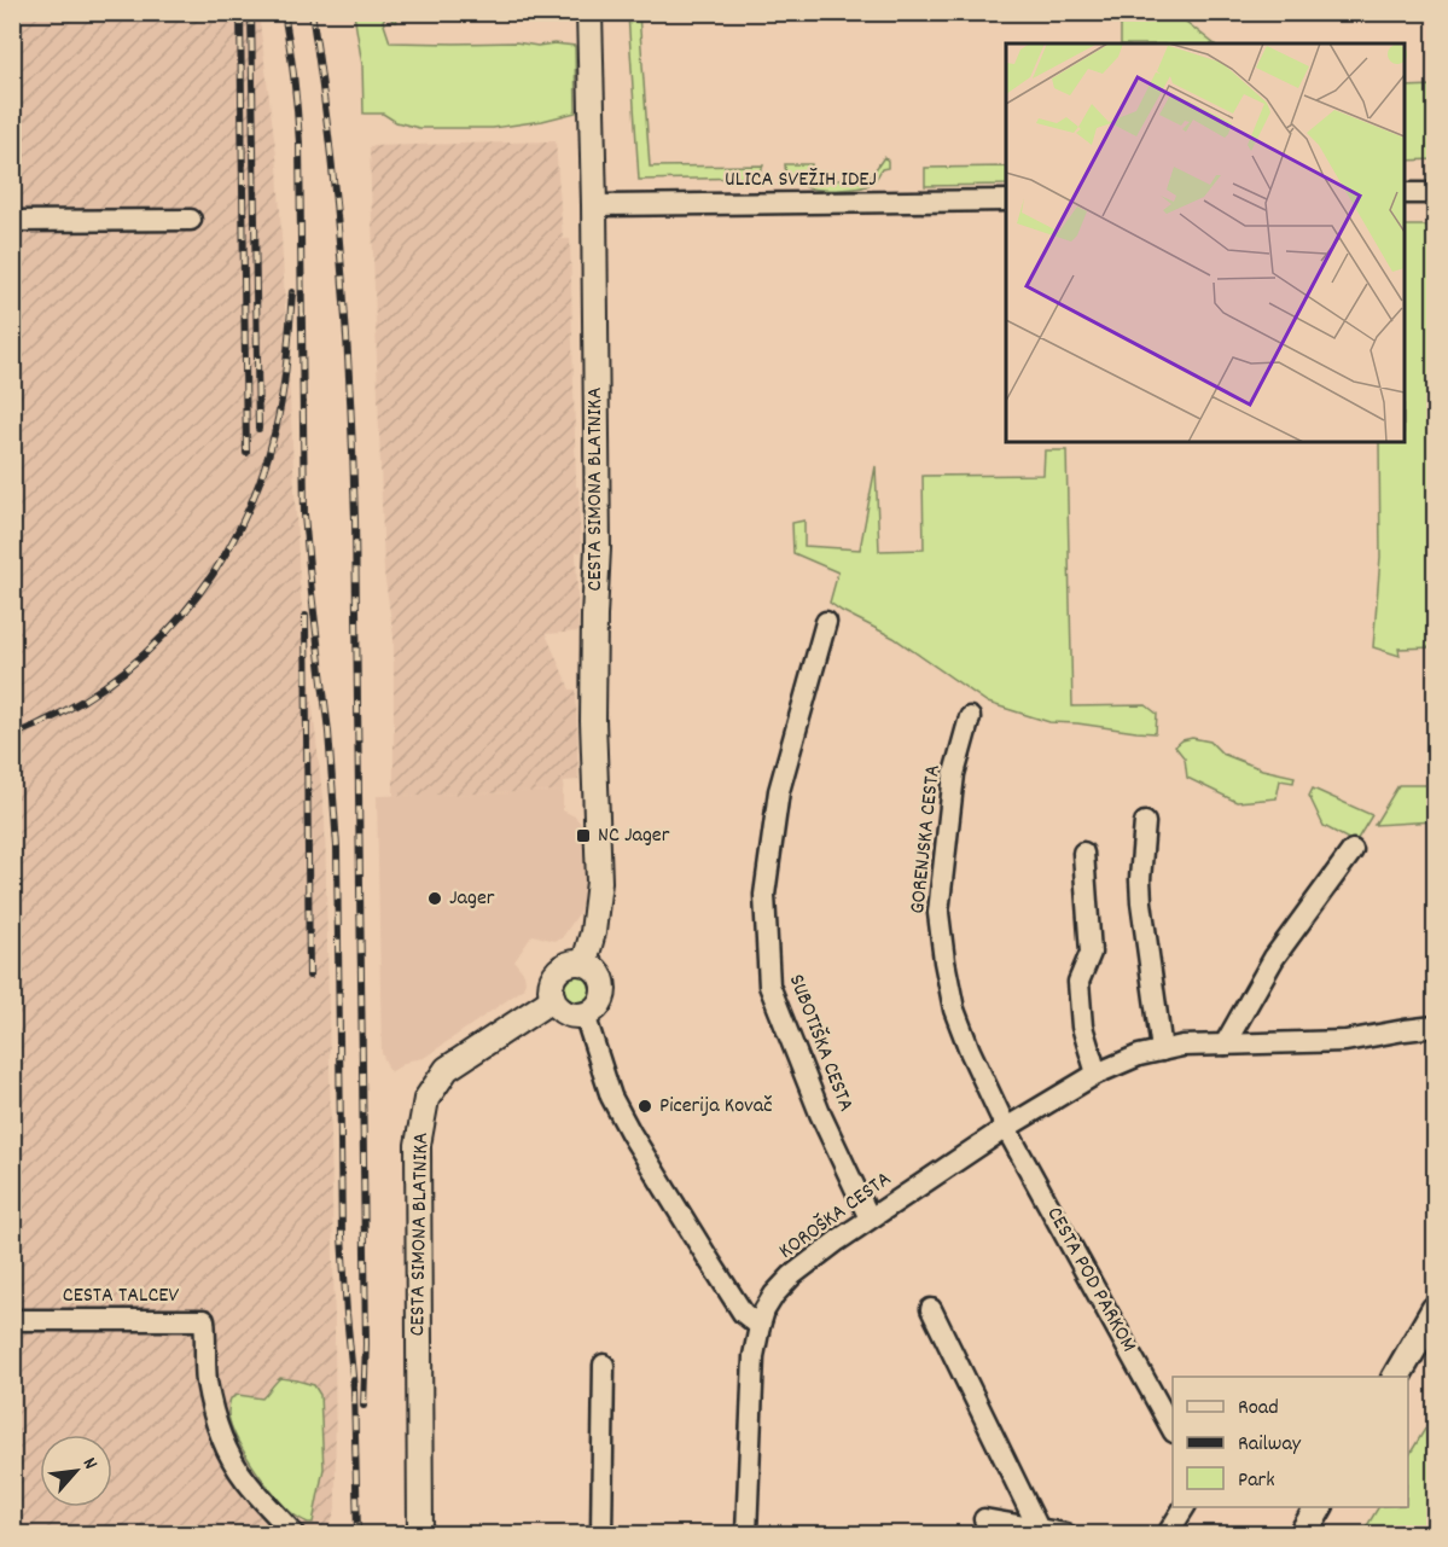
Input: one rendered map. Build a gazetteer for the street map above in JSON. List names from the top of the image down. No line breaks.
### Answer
{"streets":{"street":["ULICA SVEŽIH IDEJ","CESTA SIMONA BLATNIKA","GORENJSKA CESTA","SUBOTIŠKA CESTA","KOROŠKA CESTA","CESTA POD PARKOM","CESTA TALCEV"]},"crossings":[["ULICA SVEŽIH IDEJ","CESTA SIMONA BLATNIKA"],["GORENJSKA CESTA","KOROŠKA CESTA"],["GORENJSKA CESTA","CESTA POD PARKOM"],["SUBOTIŠKA CESTA","KOROŠKA CESTA"],["KOROŠKA CESTA","CESTA POD PARKOM"]],"places":{"transit":["NC Jager"],"other":["Jager","Picerija Kovač"]},"legend":["Road","Railway","Park"],"north":"top right"}
